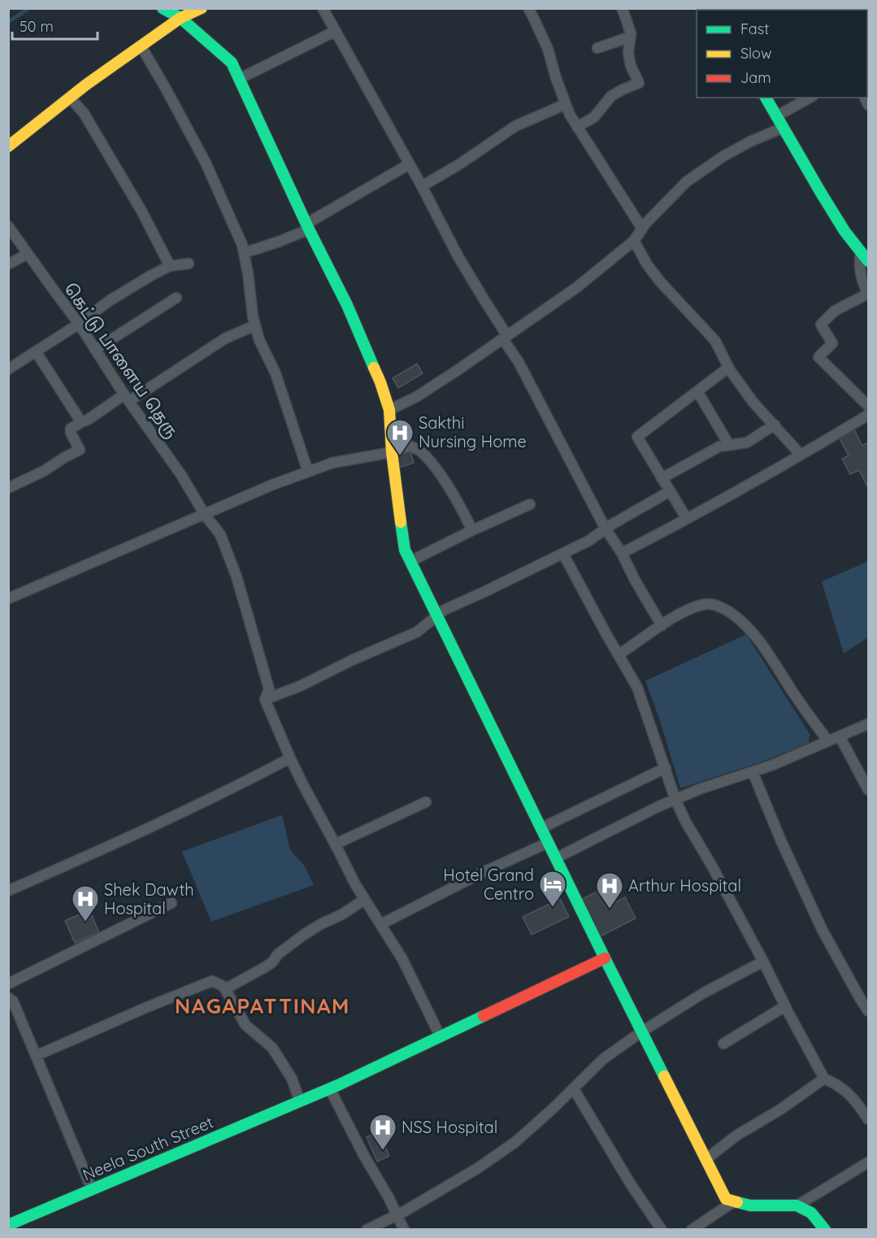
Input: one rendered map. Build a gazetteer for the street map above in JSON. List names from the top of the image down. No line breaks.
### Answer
{"streets":{"street":["கெட்டு பாளைய தெரு","Neela South Street"]},"districts":["NAGAPATTINAM"],"places":{"hospital":["Sakthi Nursing Home","Arthur Hospital","Shek Dawth Hospital","NSS Hospital"],"hotel":["Hotel Grand Centro"]},"legend":["Fast","Slow","Jam"],"scale_bar":"50 m"}
